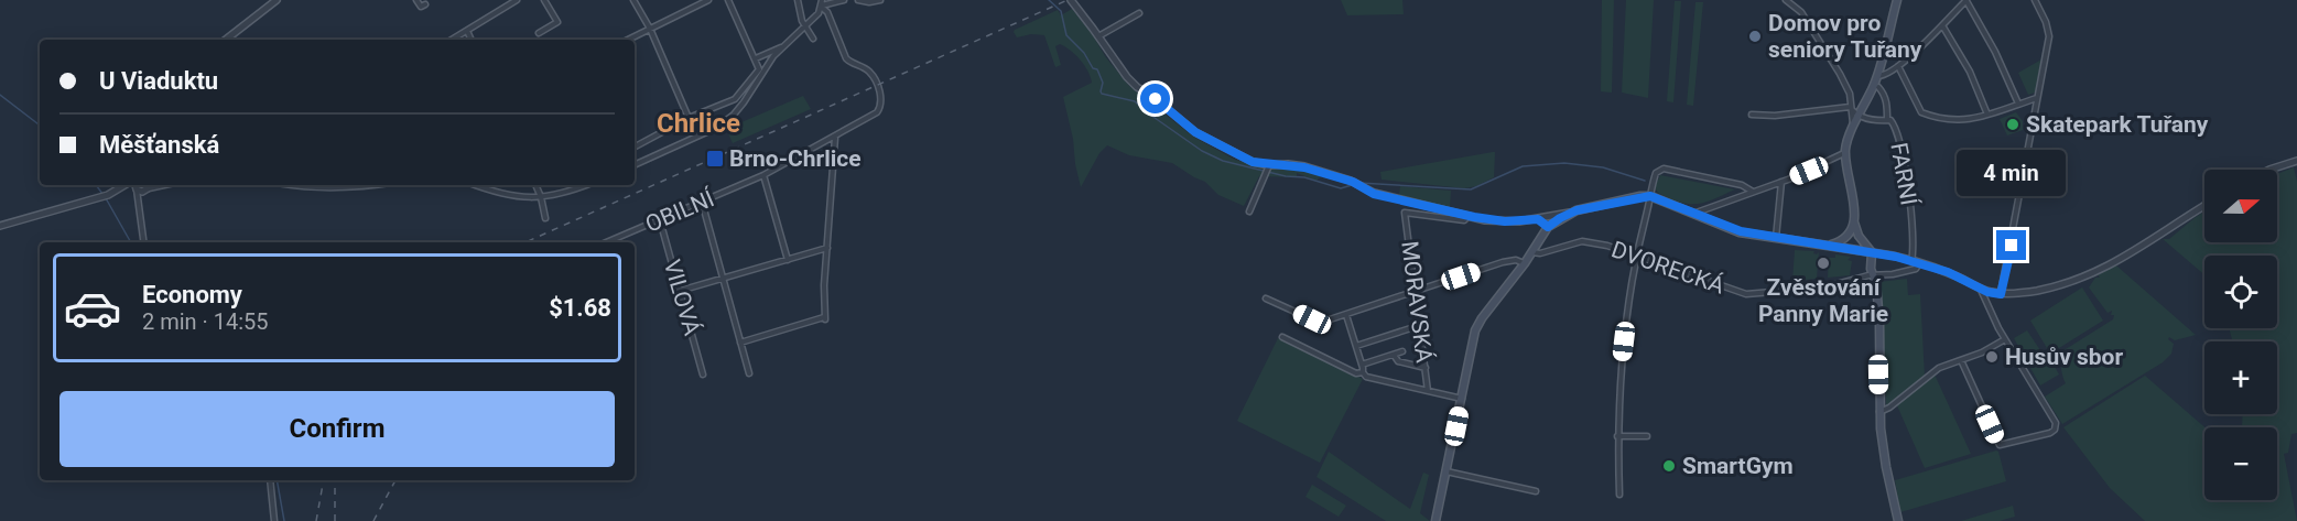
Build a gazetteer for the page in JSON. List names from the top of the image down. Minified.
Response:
{"streets":{"street":["FARNÍ","OBILNÍ","DVORECKÁ","VILOVÁ","MORAVSKÁ"]},"crossings":[["OBILNÍ","VILOVÁ"]],"districts":["Chrlice"],"places":{"other":["Domov pro seniory Tuřany","Skatepark Tuřany","Zvěstování Panny Marie","Husův sbor","SmartGym"],"transit":["Brno-Chrlice"]},"north":"right","page":{"banner":["U Viaduktu","Měšťanská"],"bubble":"4 min","map_buttons":["+","−"],"list":[{"name":"Economy","note":"2 min · 14:55","value":"$1.68"}],"buttons":"Confirm"}}
